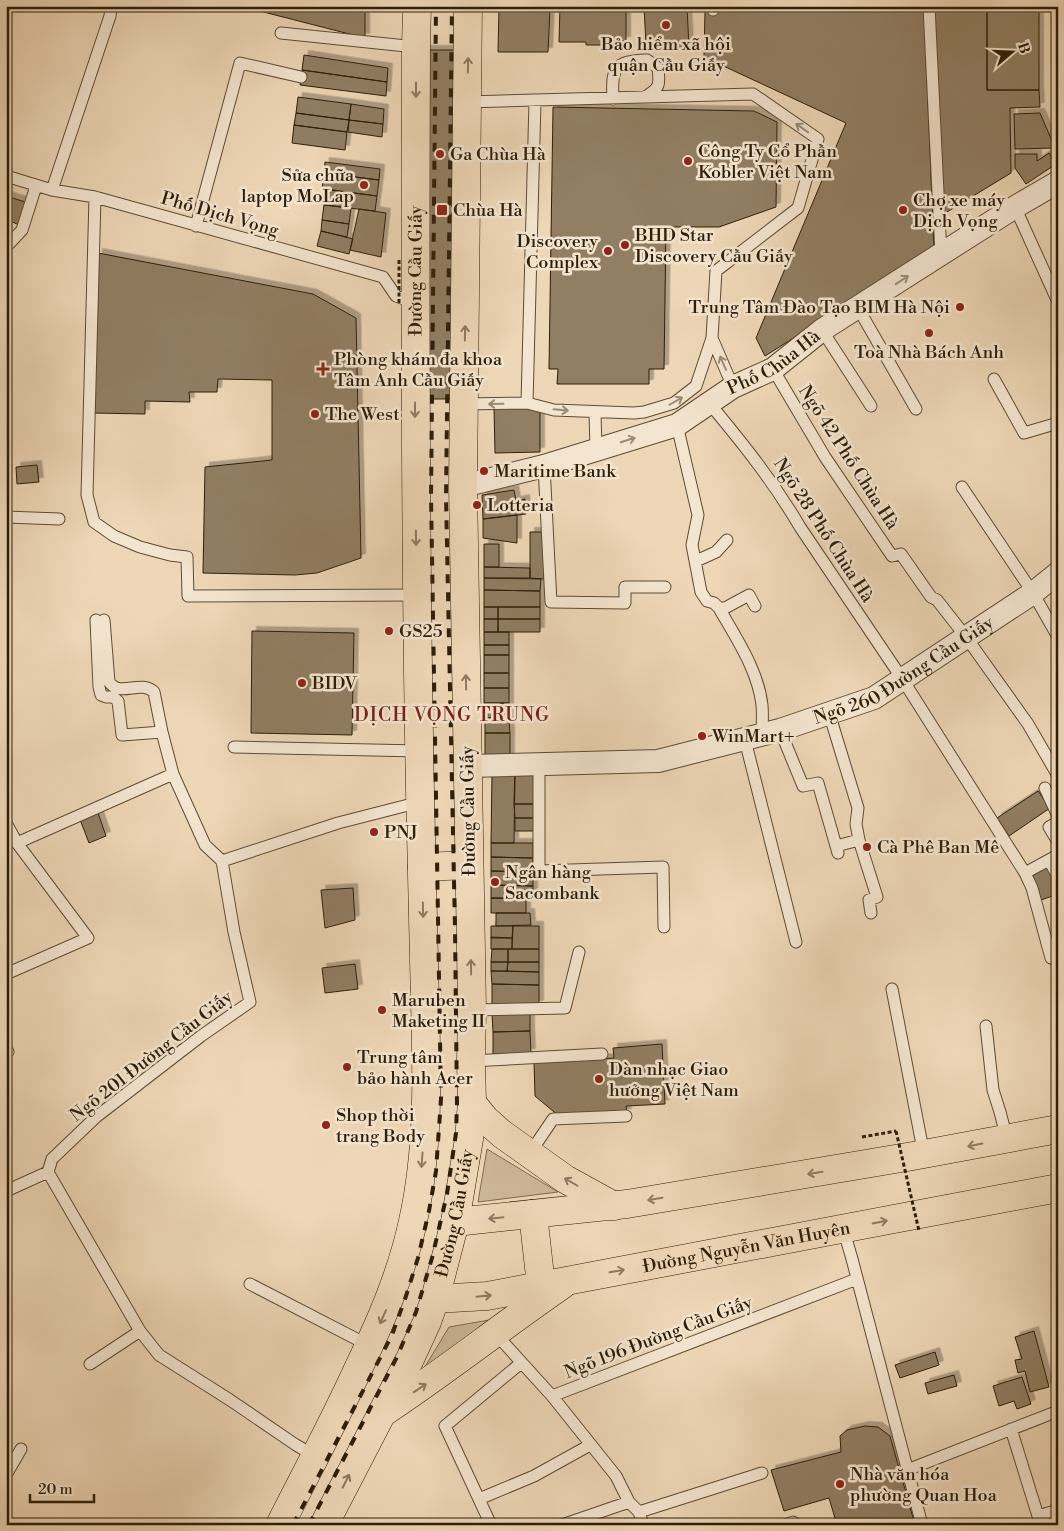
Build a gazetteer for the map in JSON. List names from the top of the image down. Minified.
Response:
{"streets":{"main road":["Đường Cầu Giấy","Đường Nguyễn Văn Huyên"],"street":["Phố Chùa Hà","Ngõ 260 Đường Cầu Giấy"],"lane":["Phố Dịch Vọng","Ngõ 42 Phố Chùa Hà","Ngõ 28 Phố Chùa Hà","Ngõ 201 Đường Cầu Giấy","Ngõ 196 Đường Cầu Giấy"]},"crossings":[["Phố Dịch Vọng","Đường Cầu Giấy"],["Đường Cầu Giấy","Phố Chùa Hà"],["Đường Cầu Giấy","Ngõ 260 Đường Cầu Giấy"],["Đường Cầu Giấy","Đường Nguyễn Văn Huyên"],["Phố Chùa Hà","Ngõ 42 Phố Chùa Hà"],["Phố Chùa Hà","Ngõ 28 Phố Chùa Hà"],["Ngõ 42 Phố Chùa Hà","Ngõ 260 Đường Cầu Giấy"],["Ngõ 28 Phố Chùa Hà","Ngõ 260 Đường Cầu Giấy"]],"districts":["DỊCH VỌNG TRUNG"],"places":{"other":["Bảo hiểm xã hội quận Cầu Giấy","Ga Chùa Hà","Công Ty Cổ Phần Kobler Việt Nam","Sửa chữa laptop MoLap","Chợ xe máy Dịch Vọng","BHD Star Discovery Cầu Giấy","Discovery Complex","Trung Tâm Đào Tạo BIM Hà Nội","Toà Nhà Bách Anh","The West","Maritime Bank","Lotteria","GS25","BIDV","WinMart+","PNJ","Cà Phê Ban Mê","Ngân hàng Sacombank","Maruben Maketing II","Trung tâm bảo hành Acer","Dàn nhạc Giao hưởng Việt Nam","Shop thời trang Body","Nhà văn hóa phường Quan Hoa"],"transit":["Chùa Hà"],"health":["Phòng khám đa khoa Tâm Anh Cầu Giấy"]},"scale_bar":"20 m","north":"right"}
